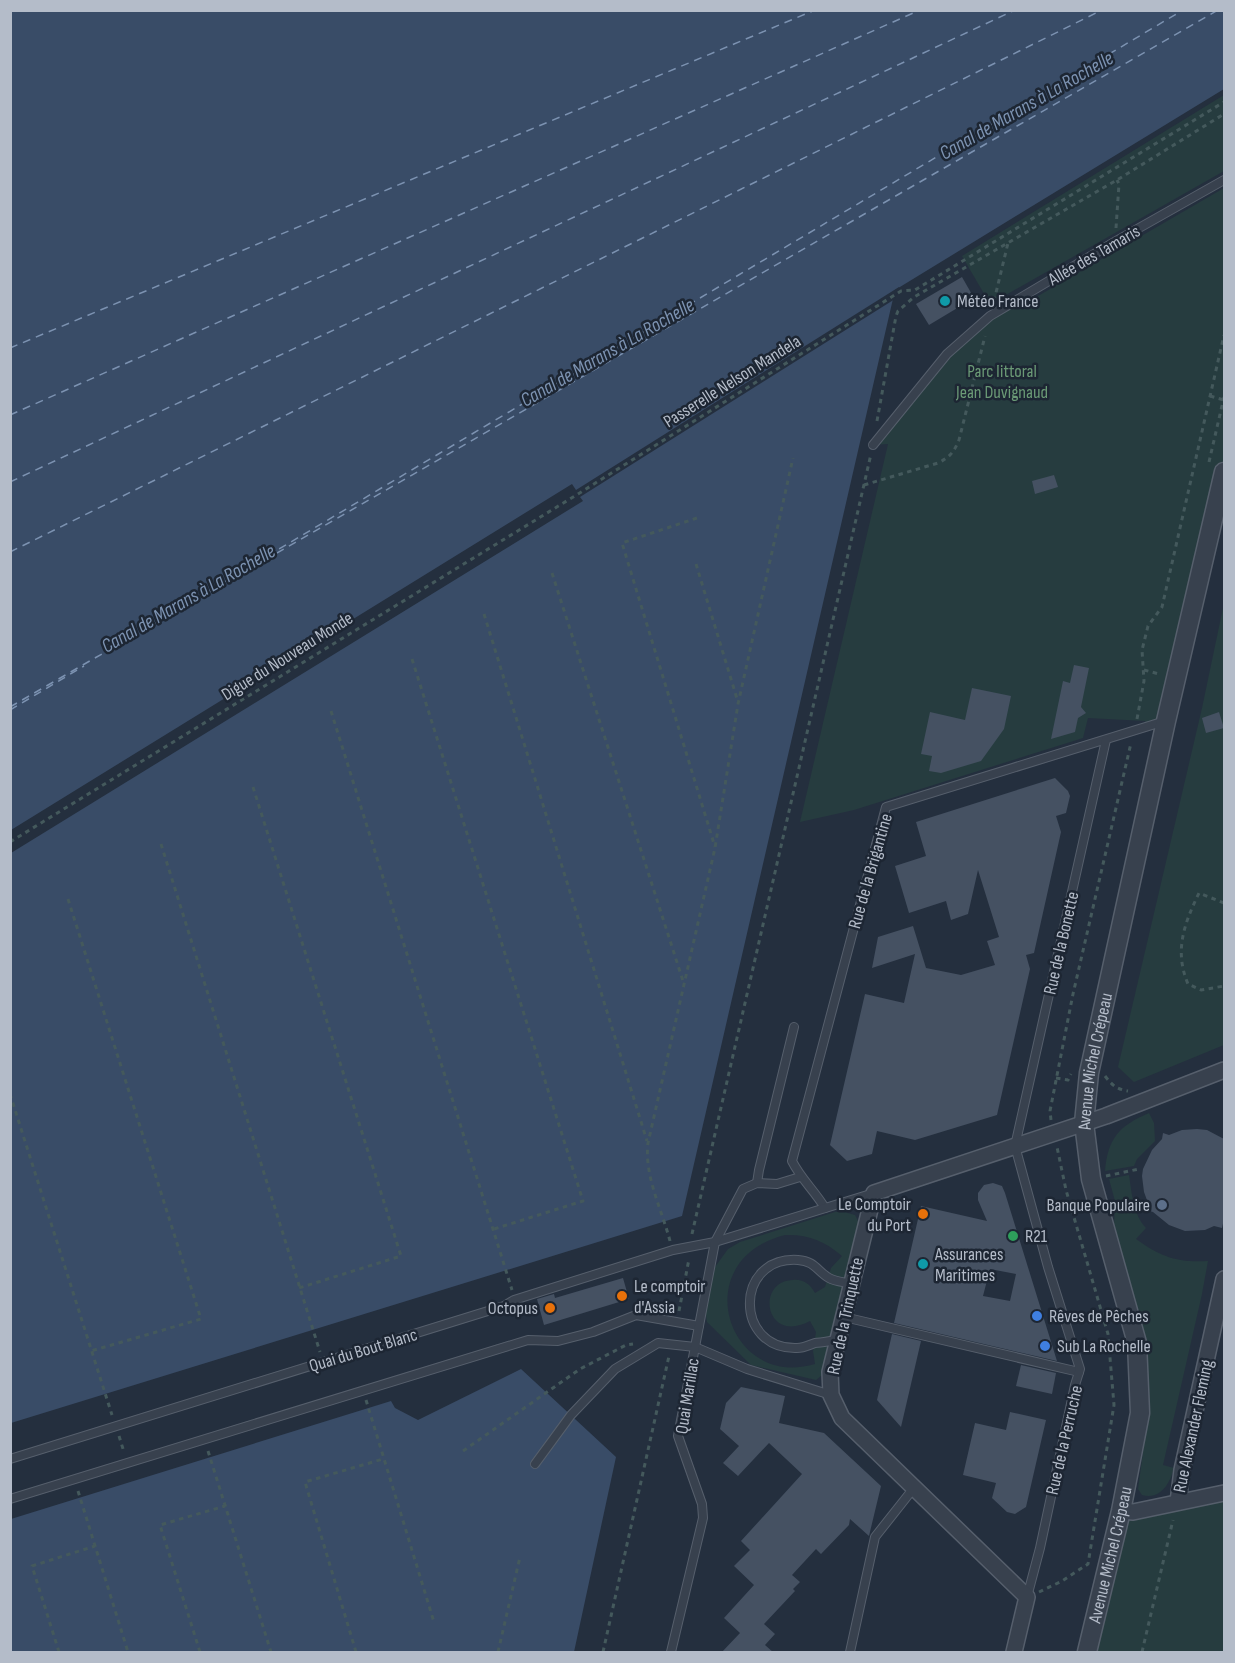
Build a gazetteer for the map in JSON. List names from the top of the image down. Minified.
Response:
{"streets":{"street":["Avenue Michel Crépeau","Rue de la Trinquette","Rue Alexander Fleming"],"lane":["Allée des Tamaris","Rue de la Brigantine","Rue de la Bonette","Quai du Bout Blanc","Quai Marillac","Rue de la Perruche"],"path":["Passerelle Nelson Mandela","Digue du Nouveau Monde"]},"crossings":[["Passerelle Nelson Mandela","Digue du Nouveau Monde"],["Rue de la Brigantine","Rue de la Bonette"],["Rue de la Brigantine","Avenue Michel Crépeau"],["Rue de la Bonette","Rue de la Perruche"],["Rue de la Trinquette","Quai du Bout Blanc"],["Rue de la Trinquette","Rue de la Perruche"],["Quai du Bout Blanc","Quai Marillac"]],"water":["Canal de Marans à La Rochelle"],"parks":["Parc littoral Jean Duvignaud"],"places":["Météo France","Banque Populaire","Le Comptoir du Port","R21","Assurances Maritimes","Le comptoir d'Assia","Octopus","Rêves de Pêches","Sub La Rochelle"]}
